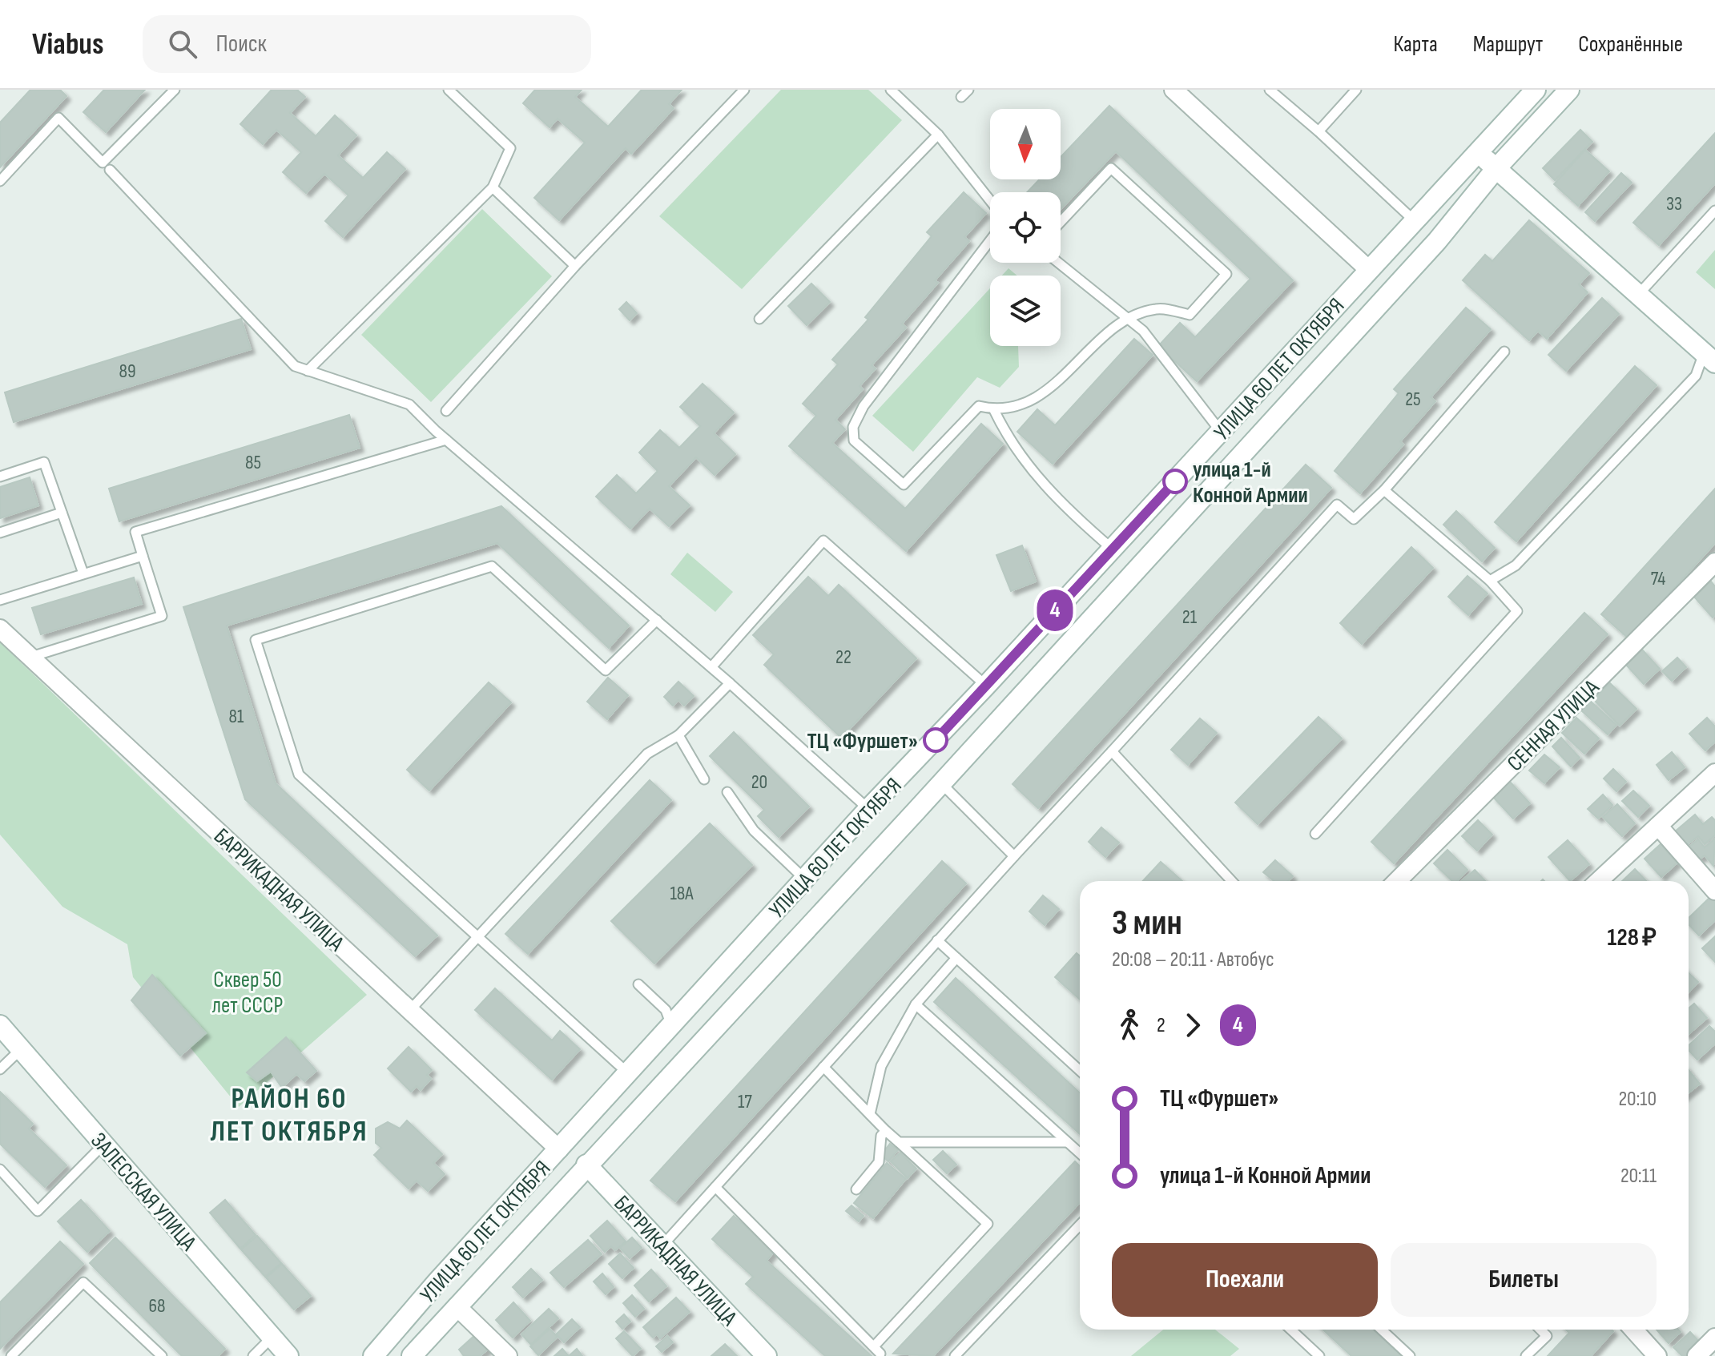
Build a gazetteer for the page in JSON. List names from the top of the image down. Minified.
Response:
{"streets":{"main road":["УЛИЦА 60 ЛЕТ ОКТЯБРЯ","БАРРИКАДНАЯ УЛИЦА","ЗАЛЕССКАЯ УЛИЦА"],"street":["СЕННАЯ УЛИЦА"]},"crossings":[["УЛИЦА 60 ЛЕТ ОКТЯБРЯ","БАРРИКАДНАЯ УЛИЦА"]],"districts":["РАЙОН 60 ЛЕТ ОКТЯБРЯ"],"parks":["Сквер 50 лет СССР"],"places":["улица 1-й Конной Армии","ТЦ «Фуршет»"],"lines":["bus line 4"],"house_numbers":["33","89","25","85","74","21","22","81","20","18А","17","68"],"north":"bottom","page":{"header":"Viabus","search":"Поиск","nav":["Карта","Маршрут","Сохранённые"],"on_map":"4","heading":["3 мин","20:08 – 20:11 · Автобус","128 ₽"],"legs":["2","4"],"list":[{"name":"ТЦ «Фуршет»","value":"20:10"},{"name":"улица 1-й Конной Армии","value":"20:11"}],"buttons":["Поехали","Билеты"]}}
